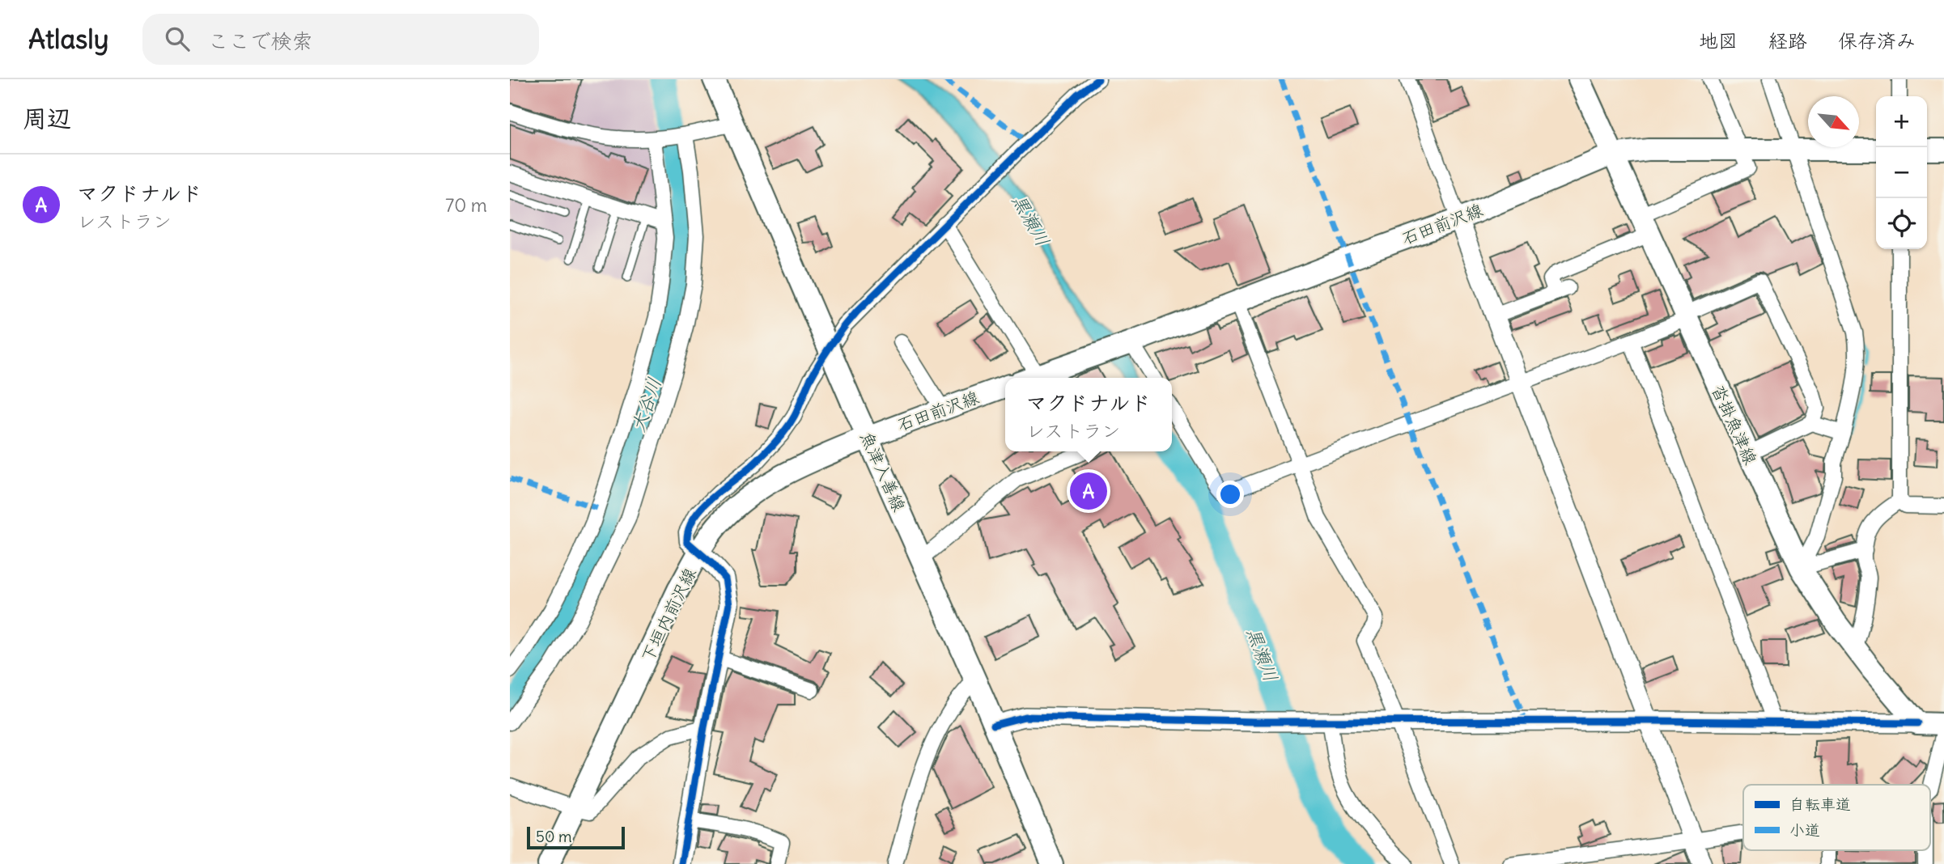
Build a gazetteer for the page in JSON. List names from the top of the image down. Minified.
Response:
{"streets":{"main road":["石田前沢線","沓掛魚津線","魚津入善線","下垣内前沢線"]},"crossings":[["石田前沢線","沓掛魚津線"],["石田前沢線","魚津入善線"],["石田前沢線","下垣内前沢線"],["魚津入善線","下垣内前沢線"]],"water":["黒瀬川","大谷川"],"legend":["自転車道","小道"],"scale_bar":"50 m","north":"bottom right","page":{"header":"Atlasly","search":"ここで検索","nav":["地図","経路","保存済み"],"heading":"周辺","map_buttons":["+","−"],"list":[{"mark":"A","name":"マクドナルド","note":"レストラン","value":"70 m"}],"popup":["マクドナルド","レストラン"],"pins":"A","scale":"50 m"}}
